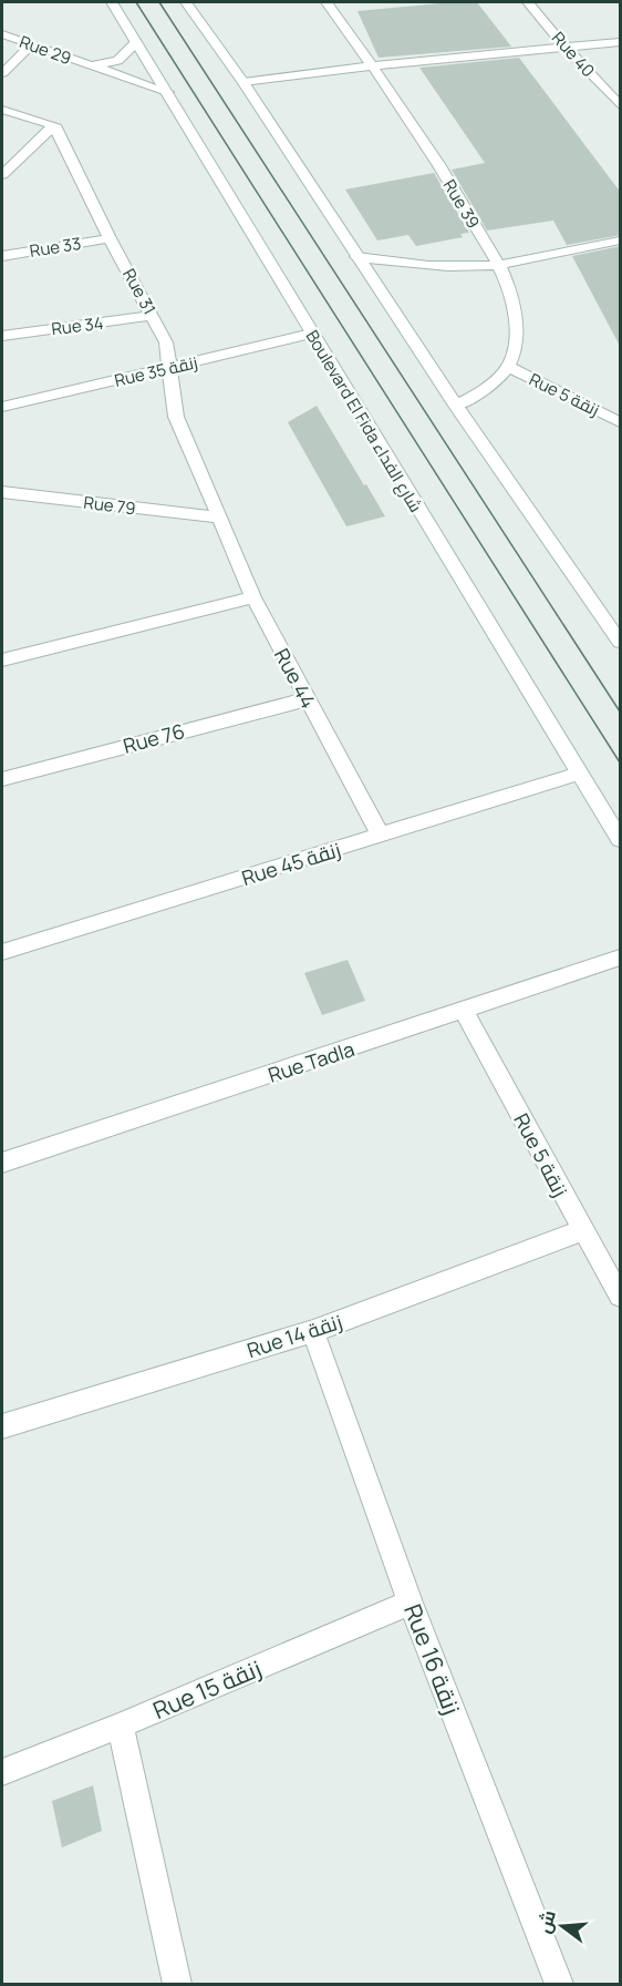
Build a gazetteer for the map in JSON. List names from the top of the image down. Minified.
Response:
{"streets":{"street":["Rue 29","Rue 40","Rue 39","Rue 33","Rue 31","Rue 34","Rue 35 زنقة","Rue 5 زنقة","Boulevard El Fida شارع الفداء","Rue 79","Rue 44","Rue 76","Rue 45 زنقة","Rue Tadla","Rue 14 زنقة","Rue 16 زنقة","Rue 15 زنقة"]},"crossings":[["Rue 29","Boulevard El Fida شارع الفداء"],["Rue 39","Rue 5 زنقة"],["Rue 33","Rue 31"],["Rue 31","Rue 34"],["Rue 31","Rue 35 زنقة"],["Rue 31","Rue 79"],["Rue 31","Rue 44"],["Rue 35 زنقة","Boulevard El Fida شارع الفداء"],["Rue 5 زنقة","Rue Tadla"],["Rue 5 زنقة","Rue 14 زنقة"],["Boulevard El Fida شارع الفداء","Rue 45 زنقة"],["Rue 79","Rue 44"],["Rue 44","Rue 76"],["Rue 44","Rue 45 زنقة"],["Rue 14 زنقة","Rue 16 زنقة"],["Rue 16 زنقة","Rue 15 زنقة"]],"north":"left"}
